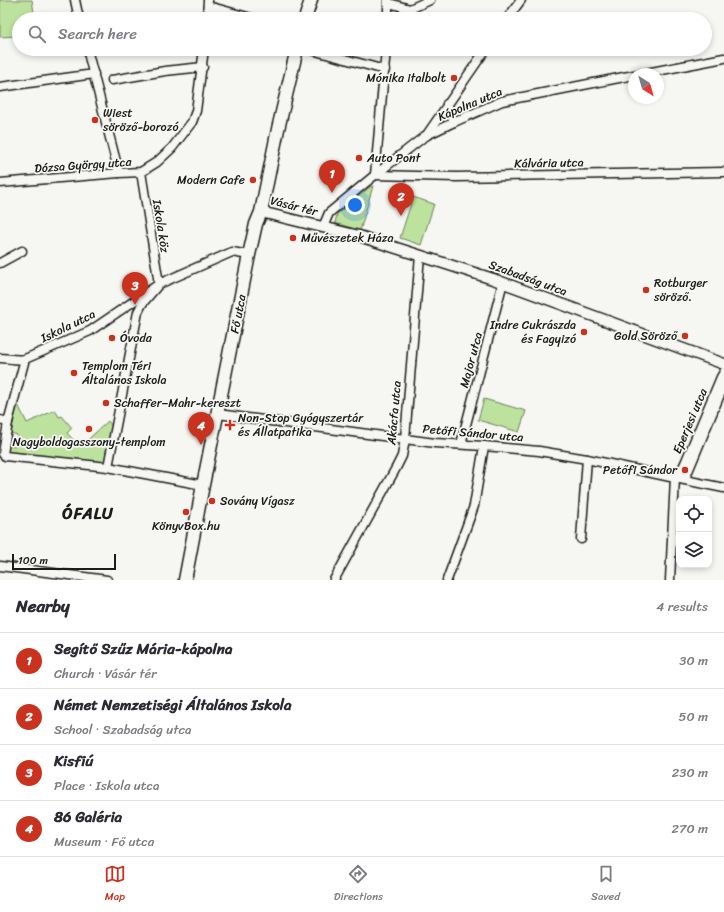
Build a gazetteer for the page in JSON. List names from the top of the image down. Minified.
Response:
{"streets":{"main road":["Fő utca"],"street":["Kápolna utca","Kálvária utca","Dózsa György utca","Vásár tér","Iskola köz","Szabadság utca","Iskola utca","Major utca","Akácfa utca","Eperjesi utca","Petőfi Sándor utca"]},"crossings":[["Kápolna utca","Kálvária utca"],["Kápolna utca","Vásár tér"],["Kálvária utca","Vásár tér"],["Dózsa György utca","Iskola köz"],["Vásár tér","Szabadság utca"],["Vásár tér","Fő utca"],["Iskola köz","Iskola utca"],["Szabadság utca","Major utca"],["Szabadság utca","Akácfa utca"],["Fő utca","Iskola utca"],["Fő utca","Petőfi Sándor utca"],["Major utca","Petőfi Sándor utca"],["Akácfa utca","Petőfi Sándor utca"],["Eperjesi utca","Petőfi Sándor utca"]],"districts":["ÓFALU"],"places":{"other":["Mónika italbolt","Wiest söröző-borozó","Auto Pont","Modern Cafe","Művészetek Háza","Rotburger söröző.","Indre Cukrászda és Fagyizó","Gold Söröző","Óvoda","Templom Téri Általános Iskola","Schaffer–Mahr-kereszt","Nagyboldogasszony-templom","Petőfi Sándor","Sovány Vígasz","KönyvBox.hu"],"health":["Non-Stop Gyógyszertár és Állatpatika"]},"scale_bar":"100 m","north":"bottom right","page":{"search":"Search here","pins":["1","2","3","4"],"scale":"100 m","heading":["Nearby","4 results"],"list":[{"mark":"1","name":"Segítő Szűz Mária-kápolna","note":"Church · Vásár tér","value":"30 m"},{"mark":"2","name":"Német Nemzetiségi Általános Iskola","note":"School · Szabadság utca","value":"50 m"},{"mark":"3","name":"Kisfiú","note":"Place · Iskola utca","value":"230 m"},{"mark":"4","name":"86 Galéria","note":"Museum · Fő utca","value":"270 m"}],"nav":["Map","Directions","Saved"]}}
